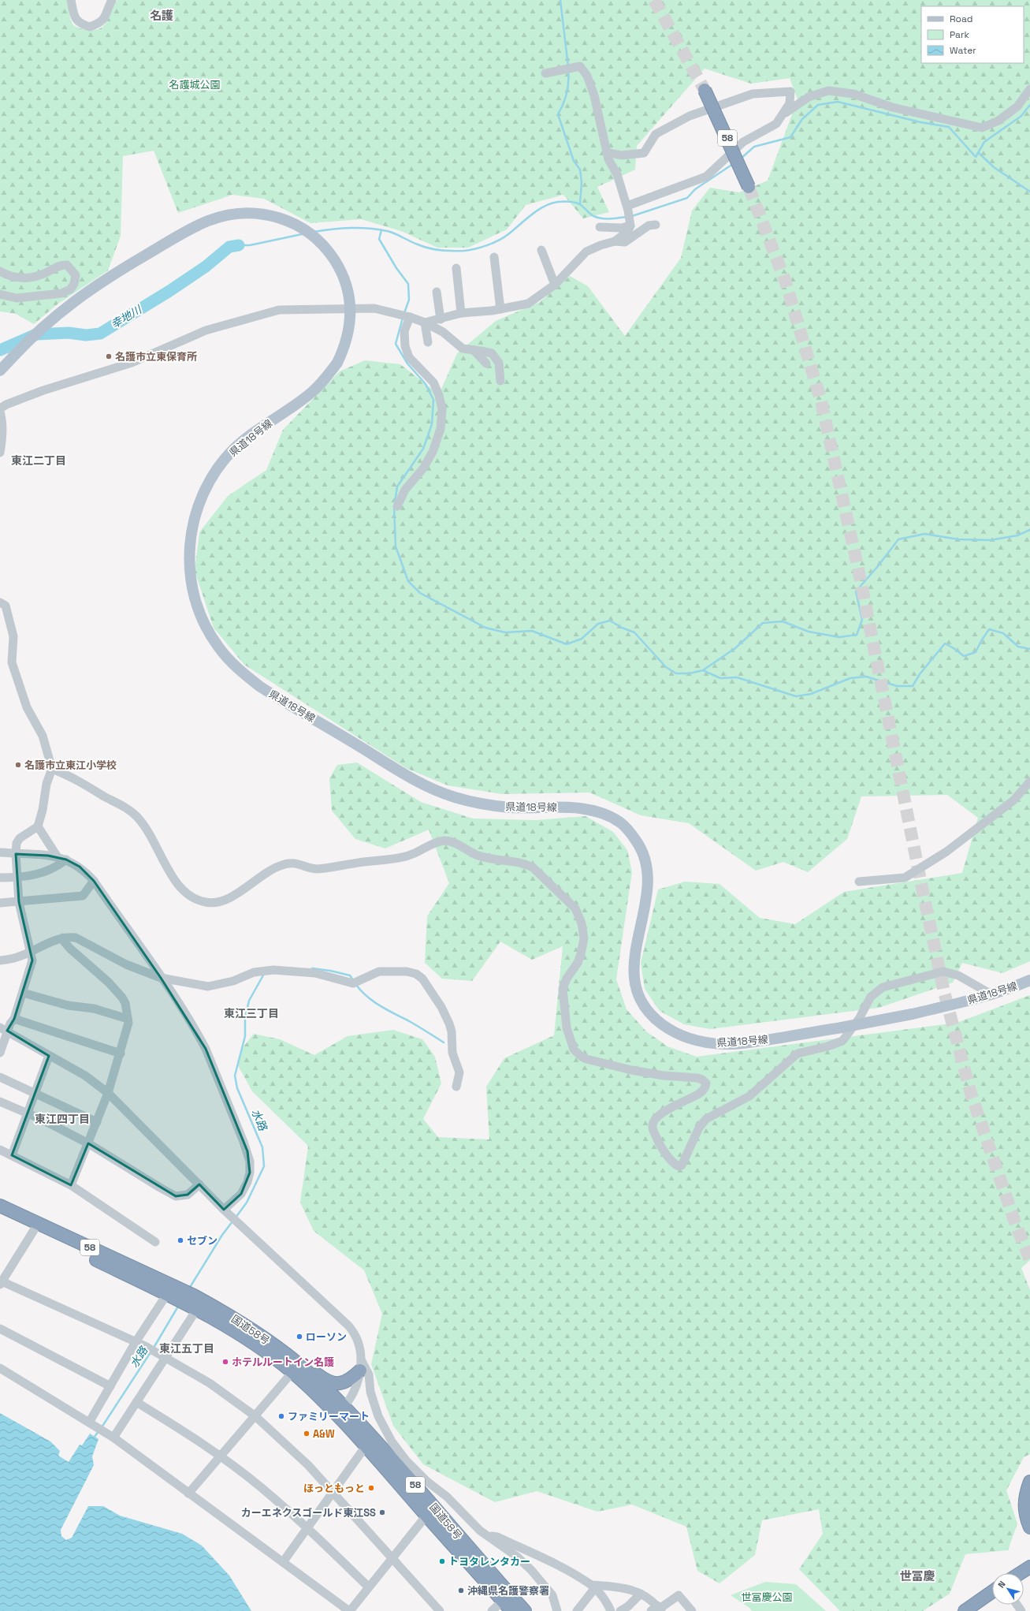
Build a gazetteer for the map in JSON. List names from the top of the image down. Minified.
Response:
{"streets":{"highway":["58","国道58号"],"main road":["県道18号線"]},"districts":["名護","東江二丁目","東江三丁目","東江四丁目","東江五丁目","世冨慶"],"water":["幸地川","水路"],"parks":["名護城公園","世冨慶公園"],"places":["名護市立東保育所","名護市立東江小学校","セブン","ローソン","ホテルルートイン名護","ファミリーマート","A&W","ほっともっと","カーエネクスゴールド東江SS","トヨタレンタカー","沖縄県名護警察署"],"legend":["Road","Park","Water"],"north":"top left"}
